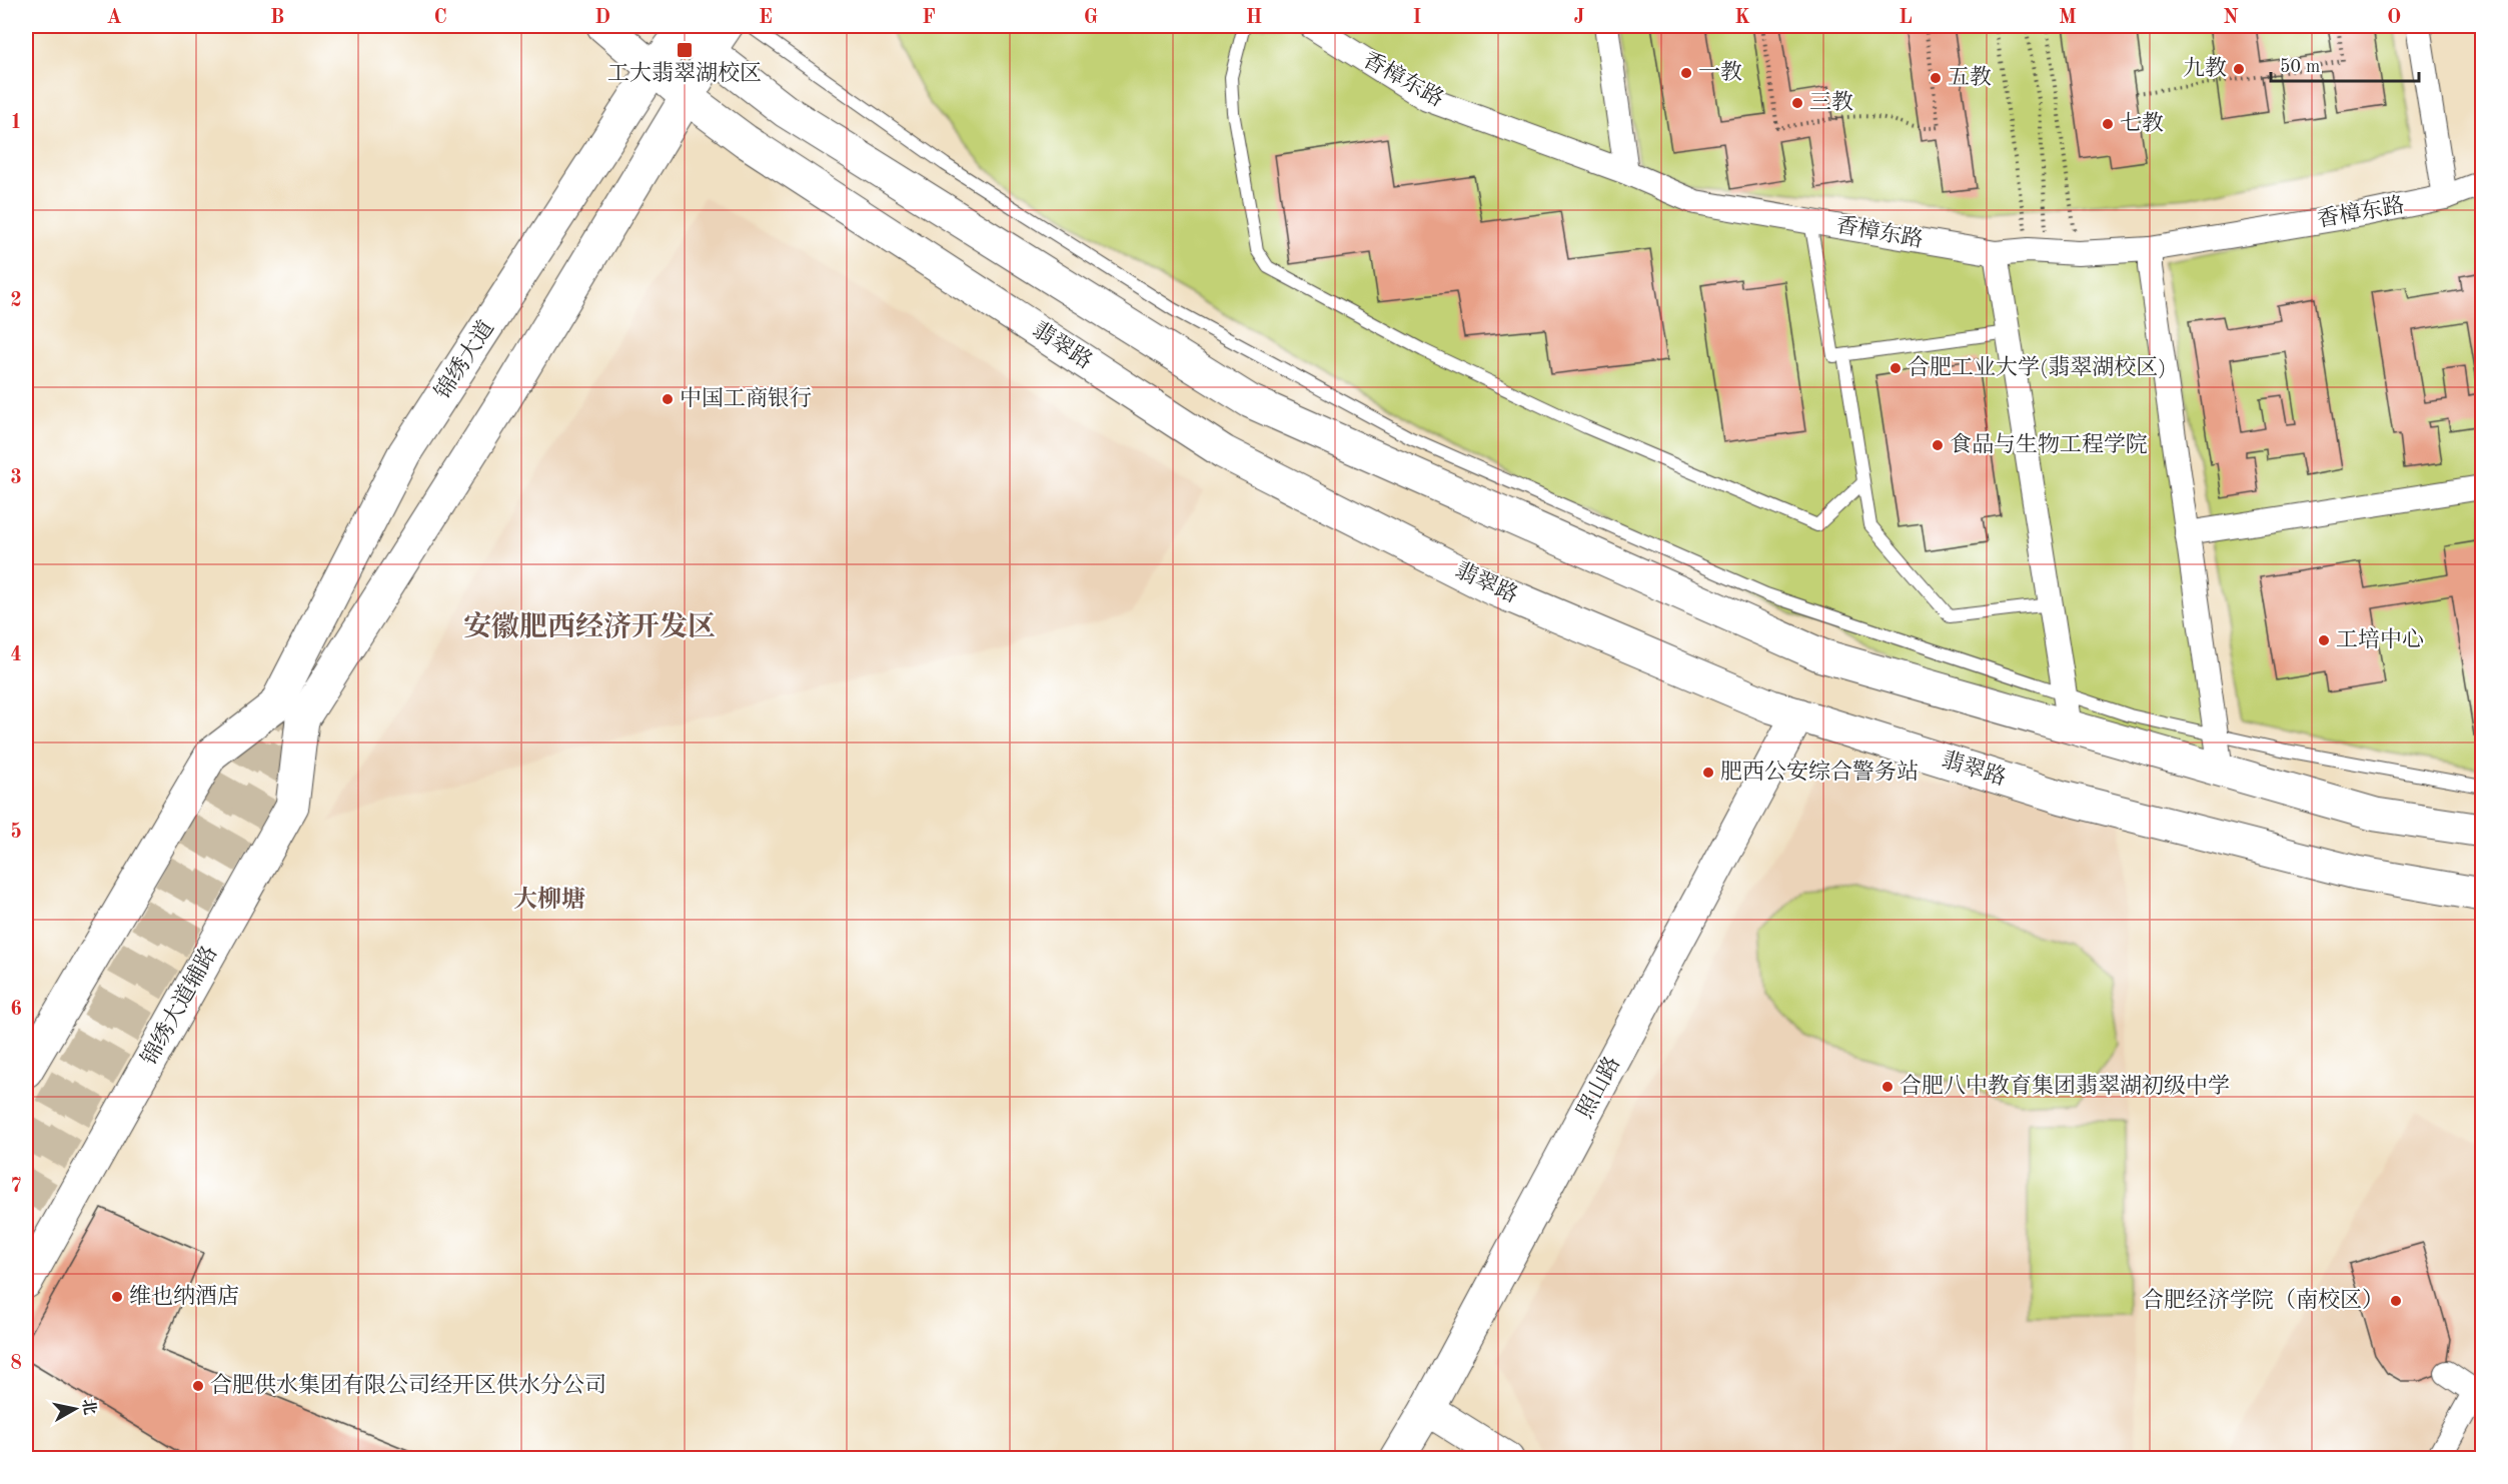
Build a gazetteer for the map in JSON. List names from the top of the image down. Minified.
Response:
{"streets":{"main road":["翡翠路","锦绣大道","锦绣大道辅路","照山路"],"street":["香樟东路"]},"crossings":[["翡翠路","锦绣大道"],["翡翠路","照山路"],["锦绣大道","锦绣大道辅路"]],"districts":["安徽肥西经济开发区","大柳塘"],"places":{"transit":["工大翡翠湖校区"],"other":["九教","一教","五教","三教","七教","合肥工业大学(翡翠湖校区)","中国工商银行","食品与生物工程学院","工培中心","肥西公安综合警务站","合肥八中教育集团翡翠湖初级中学","维也纳酒店","合肥经济学院（南校区）","合肥供水集团有限公司经开区供水分公司"]},"scale_bar":"50 m","north":"right","grid":{"columns":["A","B","C","D","E","F","G","H","I","J","K","L","M","N","O"],"rows":["1","2","3","4","5","6","7","8"]}}
